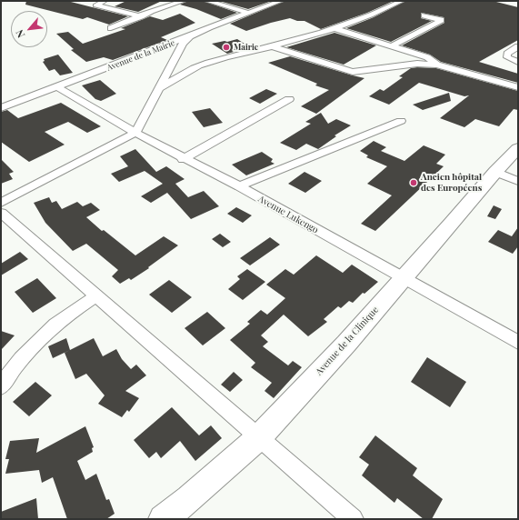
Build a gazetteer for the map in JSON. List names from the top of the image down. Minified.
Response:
{"streets":{"street":["Avenue de la Mairie","Avenue Lukengo","Avenue de la Clinique"]},"crossings":[["Avenue de la Mairie","Avenue Lukengo"],["Avenue Lukengo","Avenue de la Clinique"]],"places":["Mairie","Ancien hôpital des Européens"],"north":"bottom left"}
